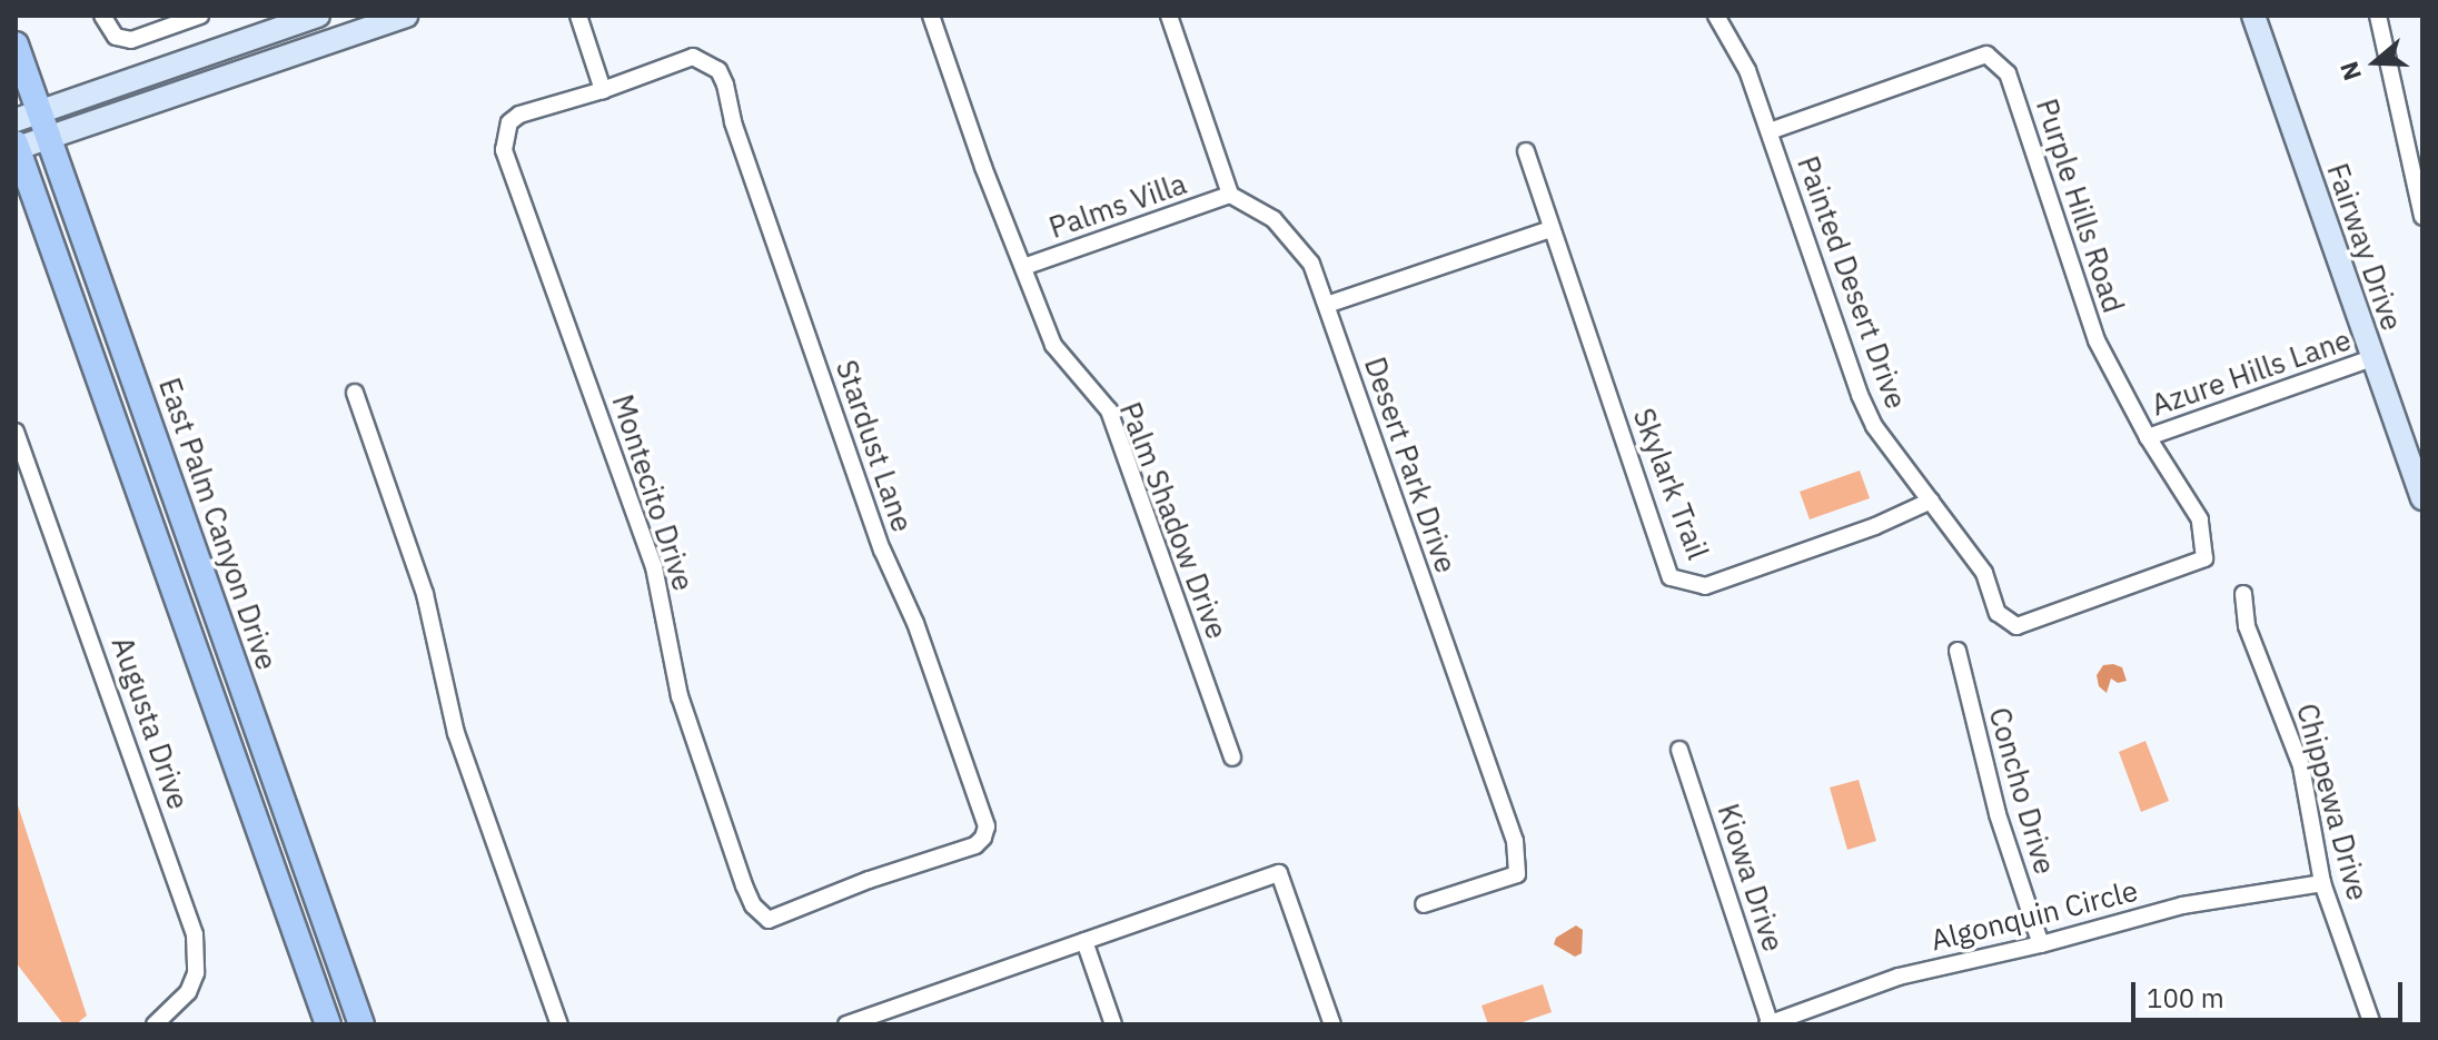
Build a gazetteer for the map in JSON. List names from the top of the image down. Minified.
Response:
{"streets":{"main road":["East Palm Canyon Drive"],"street":["Palms Villa","Purple Hills Road","Fairway Drive","Painted Desert Drive","Azure Hills Lane","Stardust Lane","Desert Park Drive","Skylark Trail","Montecito Drive","Palm Shadow Drive","Augusta Drive","Concho Drive","Chippewa Drive","Kiowa Drive","Algonquin Circle"]},"crossings":[["Palms Villa","Desert Park Drive"],["Palms Villa","Palm Shadow Drive"],["Purple Hills Road","Painted Desert Drive"],["Purple Hills Road","Azure Hills Lane"],["Fairway Drive","Azure Hills Lane"],["Painted Desert Drive","Skylark Trail"],["Stardust Lane","Montecito Drive"],["Concho Drive","Algonquin Circle"],["Chippewa Drive","Algonquin Circle"],["Kiowa Drive","Algonquin Circle"]],"scale_bar":"100 m","north":"left"}
